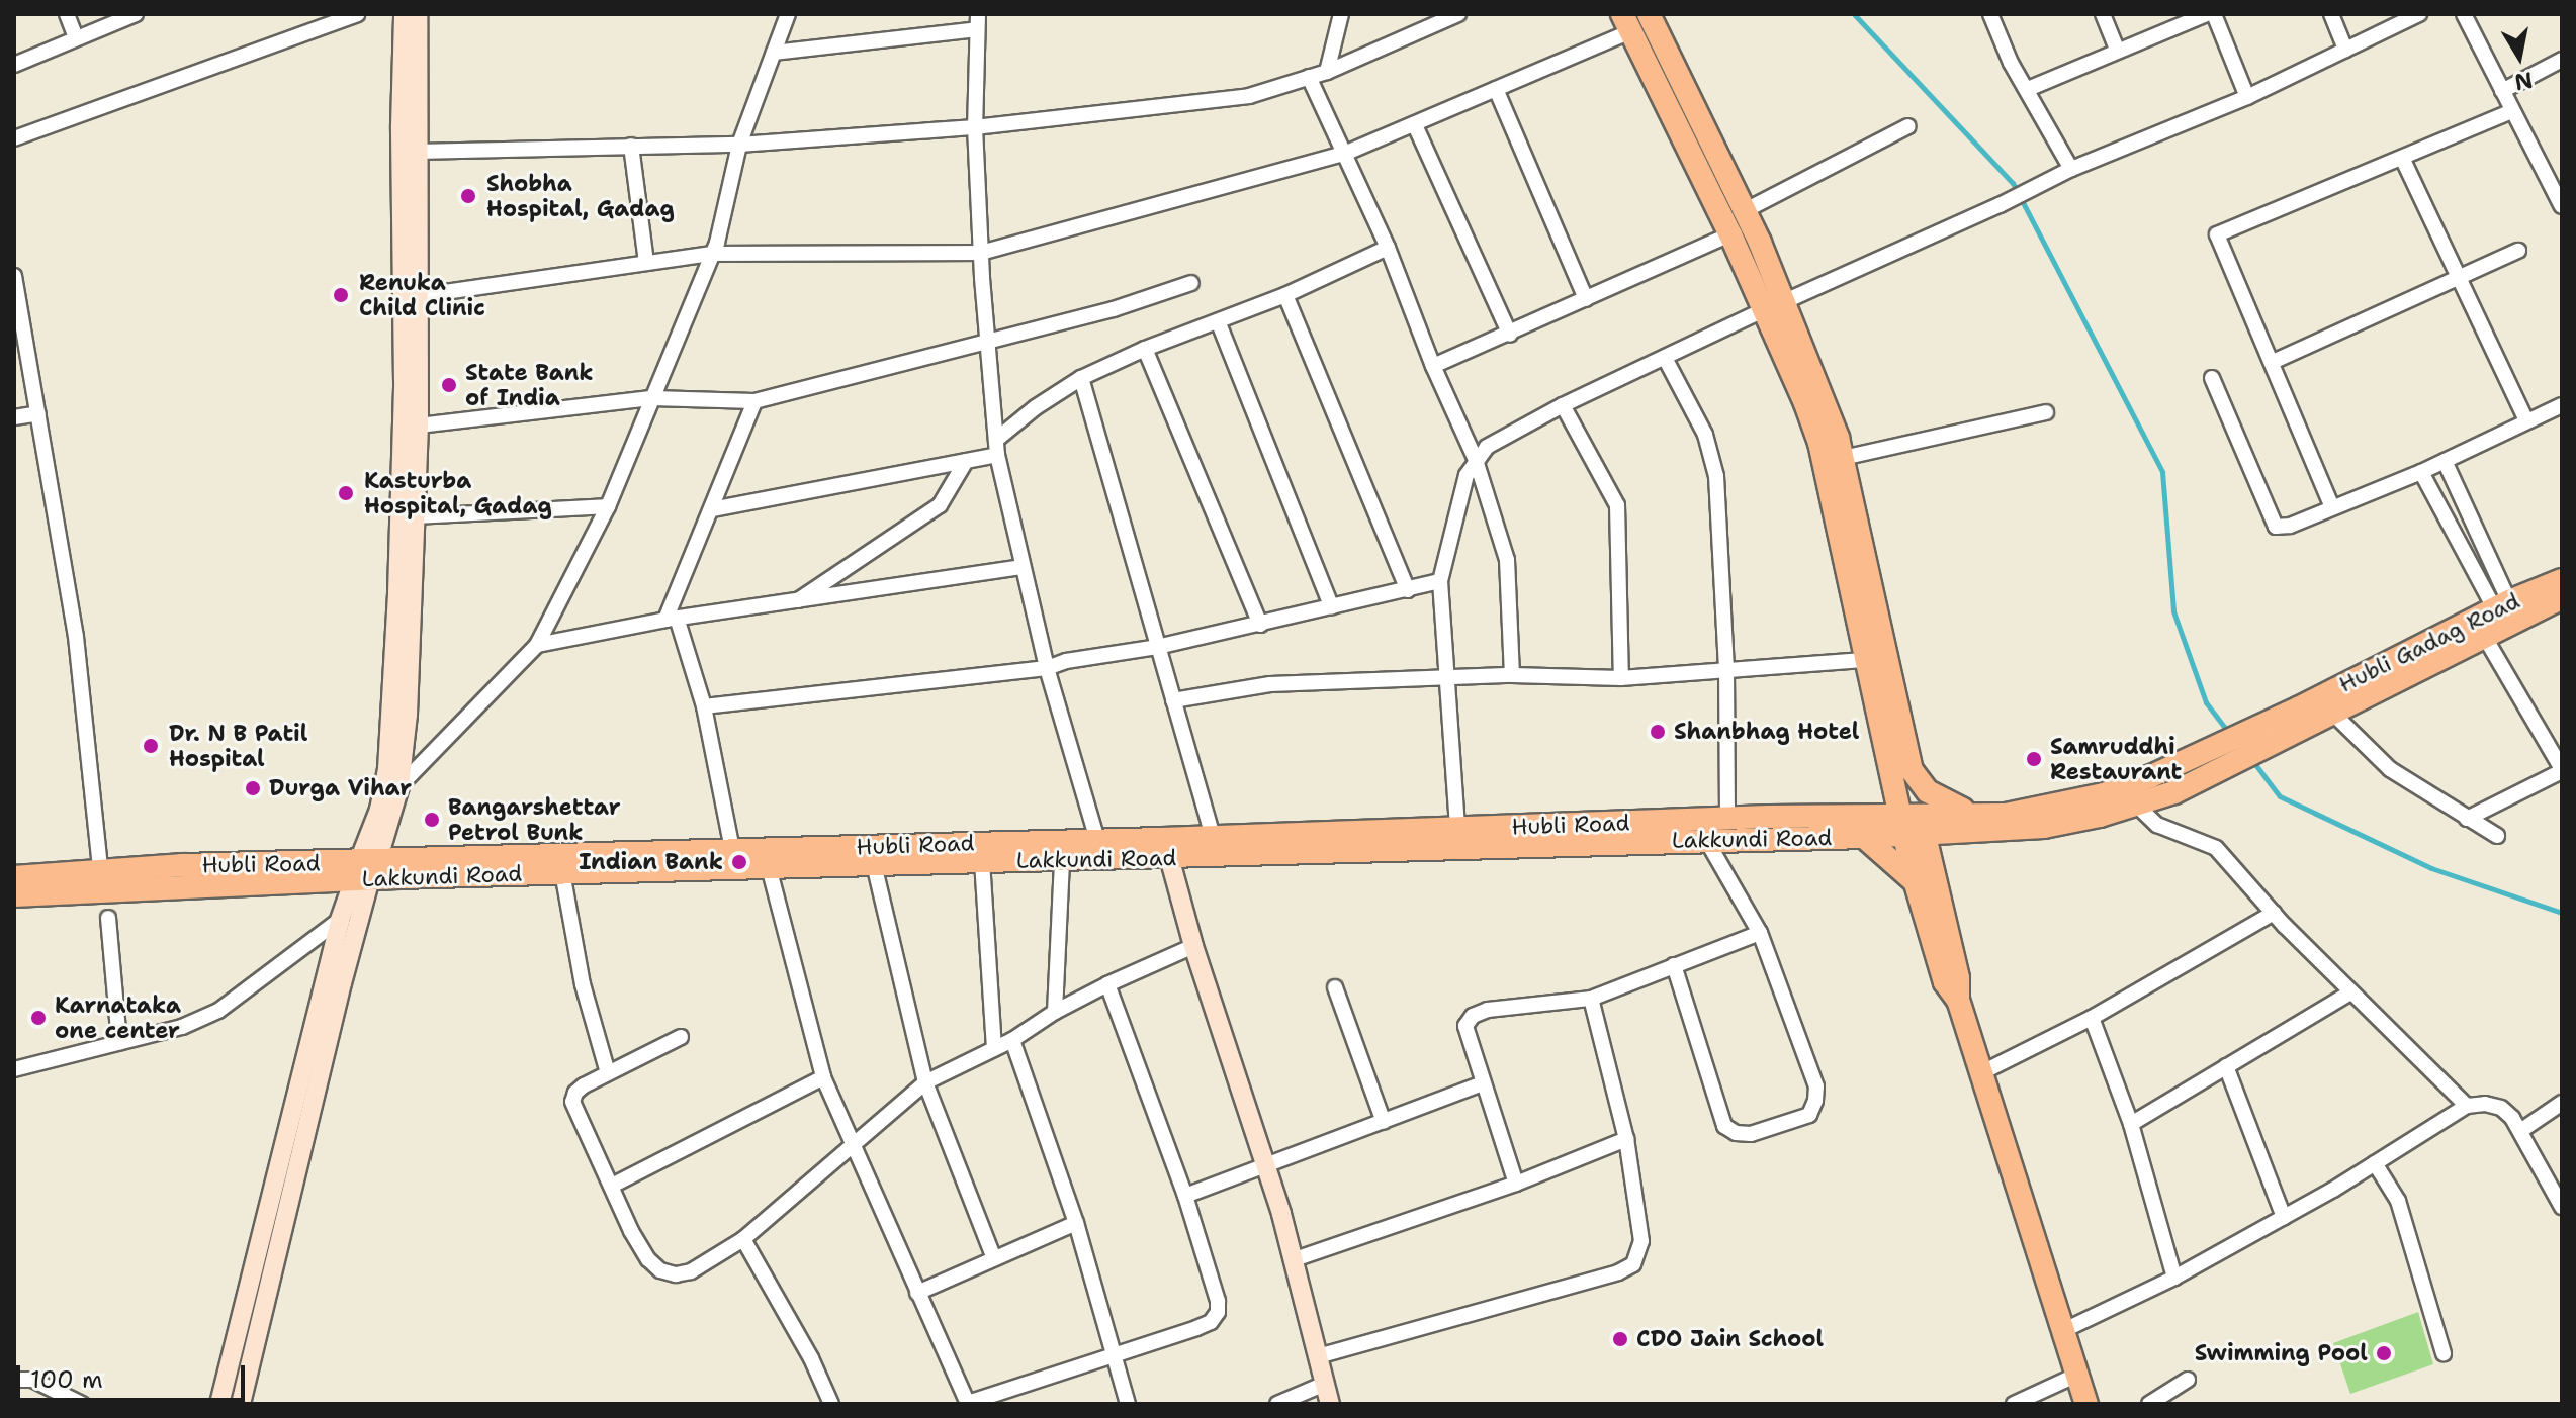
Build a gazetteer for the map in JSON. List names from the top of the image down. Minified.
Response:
{"streets":{"main road":["Hubli Gadag Road","Hubli Road","Lakkundi Road"]},"crossings":[["Hubli Gadag Road","Hubli Road"],["Hubli Road","Lakkundi Road"]],"places":["Shobha Hospital, Gadag","Renuka Child Clinic","State Bank of India","Kasturba Hospital, Gadag","Shanbhag Hotel","Dr. N B Patil Hospital","Samruddhi Restaurant","Durga Vihar","Bangarshettar Petrol Bunk","Indian Bank","Karnataka one center","CDO Jain School","Swimming Pool"],"scale_bar":"100 m","north":"bottom"}
